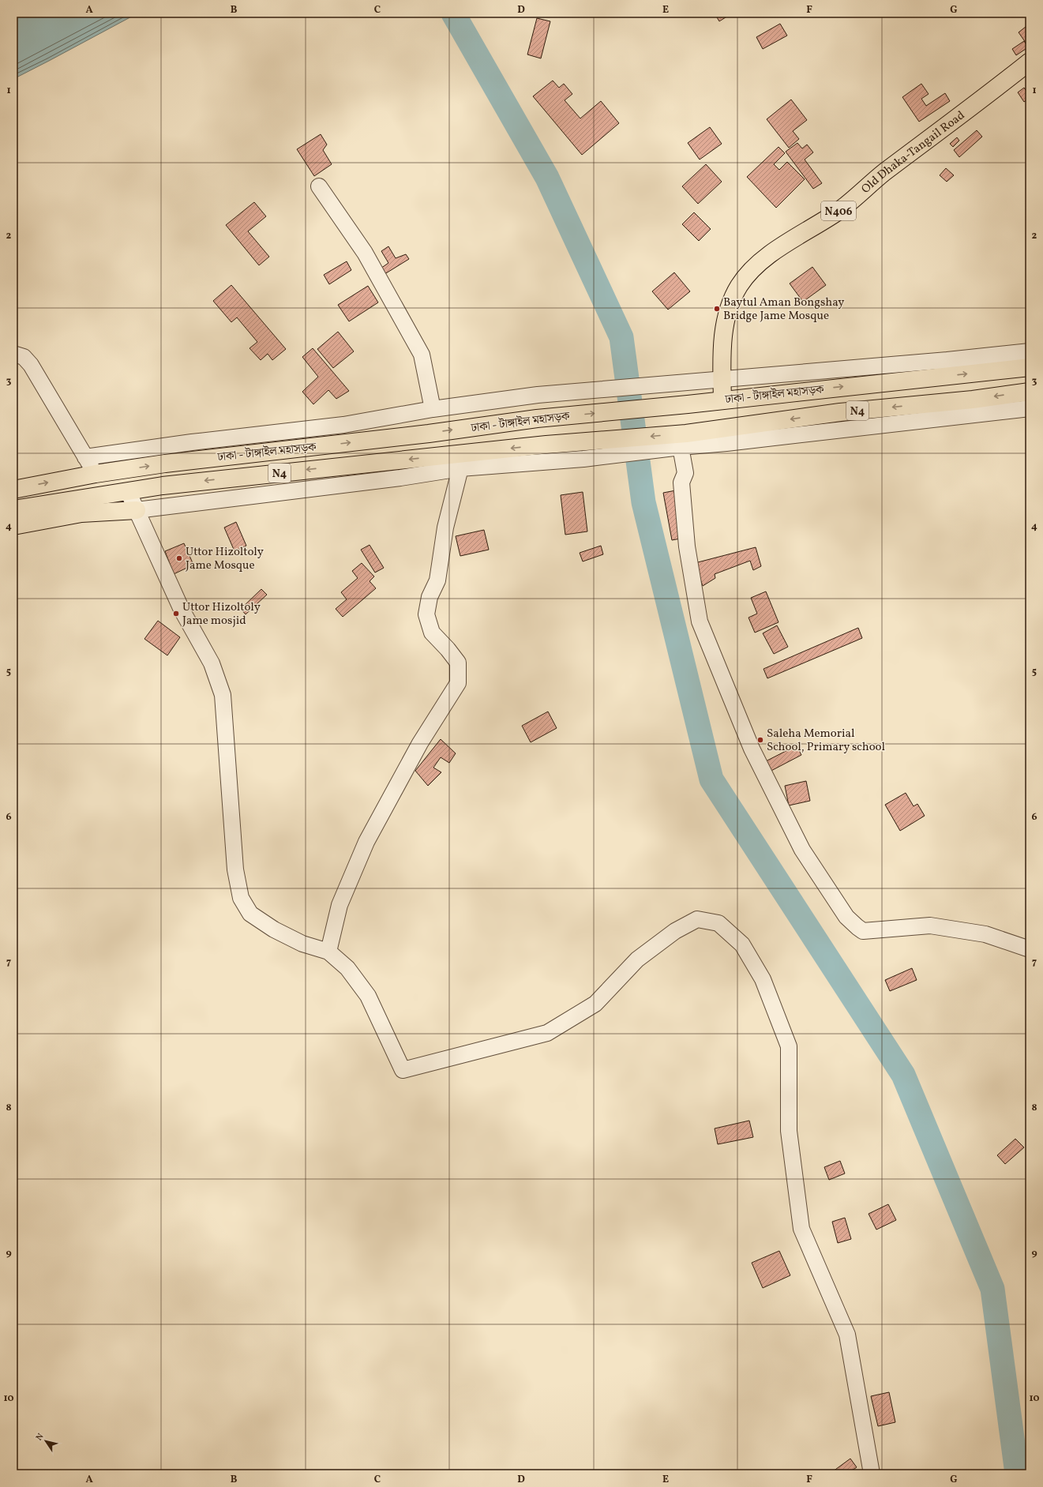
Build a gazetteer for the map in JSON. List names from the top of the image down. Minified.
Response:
{"streets":{"main road":["Old Dhaka-Tangail Road","N406","ঢাকা - টাঙ্গাইল মহাসড়ক","N4"]},"crossings":[["Old Dhaka-Tangail Road","ঢাকা - টাঙ্গাইল মহাসড়ক"],["ঢাকা - টাঙ্গাইল মহাসড়ক","N4"]],"places":["Baytul Aman Bongshay Bridge Jame Mosque","Uttor Hizoltoly Jame Mosque","Uttor Hizoltoly Jame mosjid","Saleha Memorial School, Primary school"],"north":"top left","grid":{"columns":["A","B","C","D","E","F","G"],"rows":["1","2","3","4","5","6","7","8","9","10"]}}
